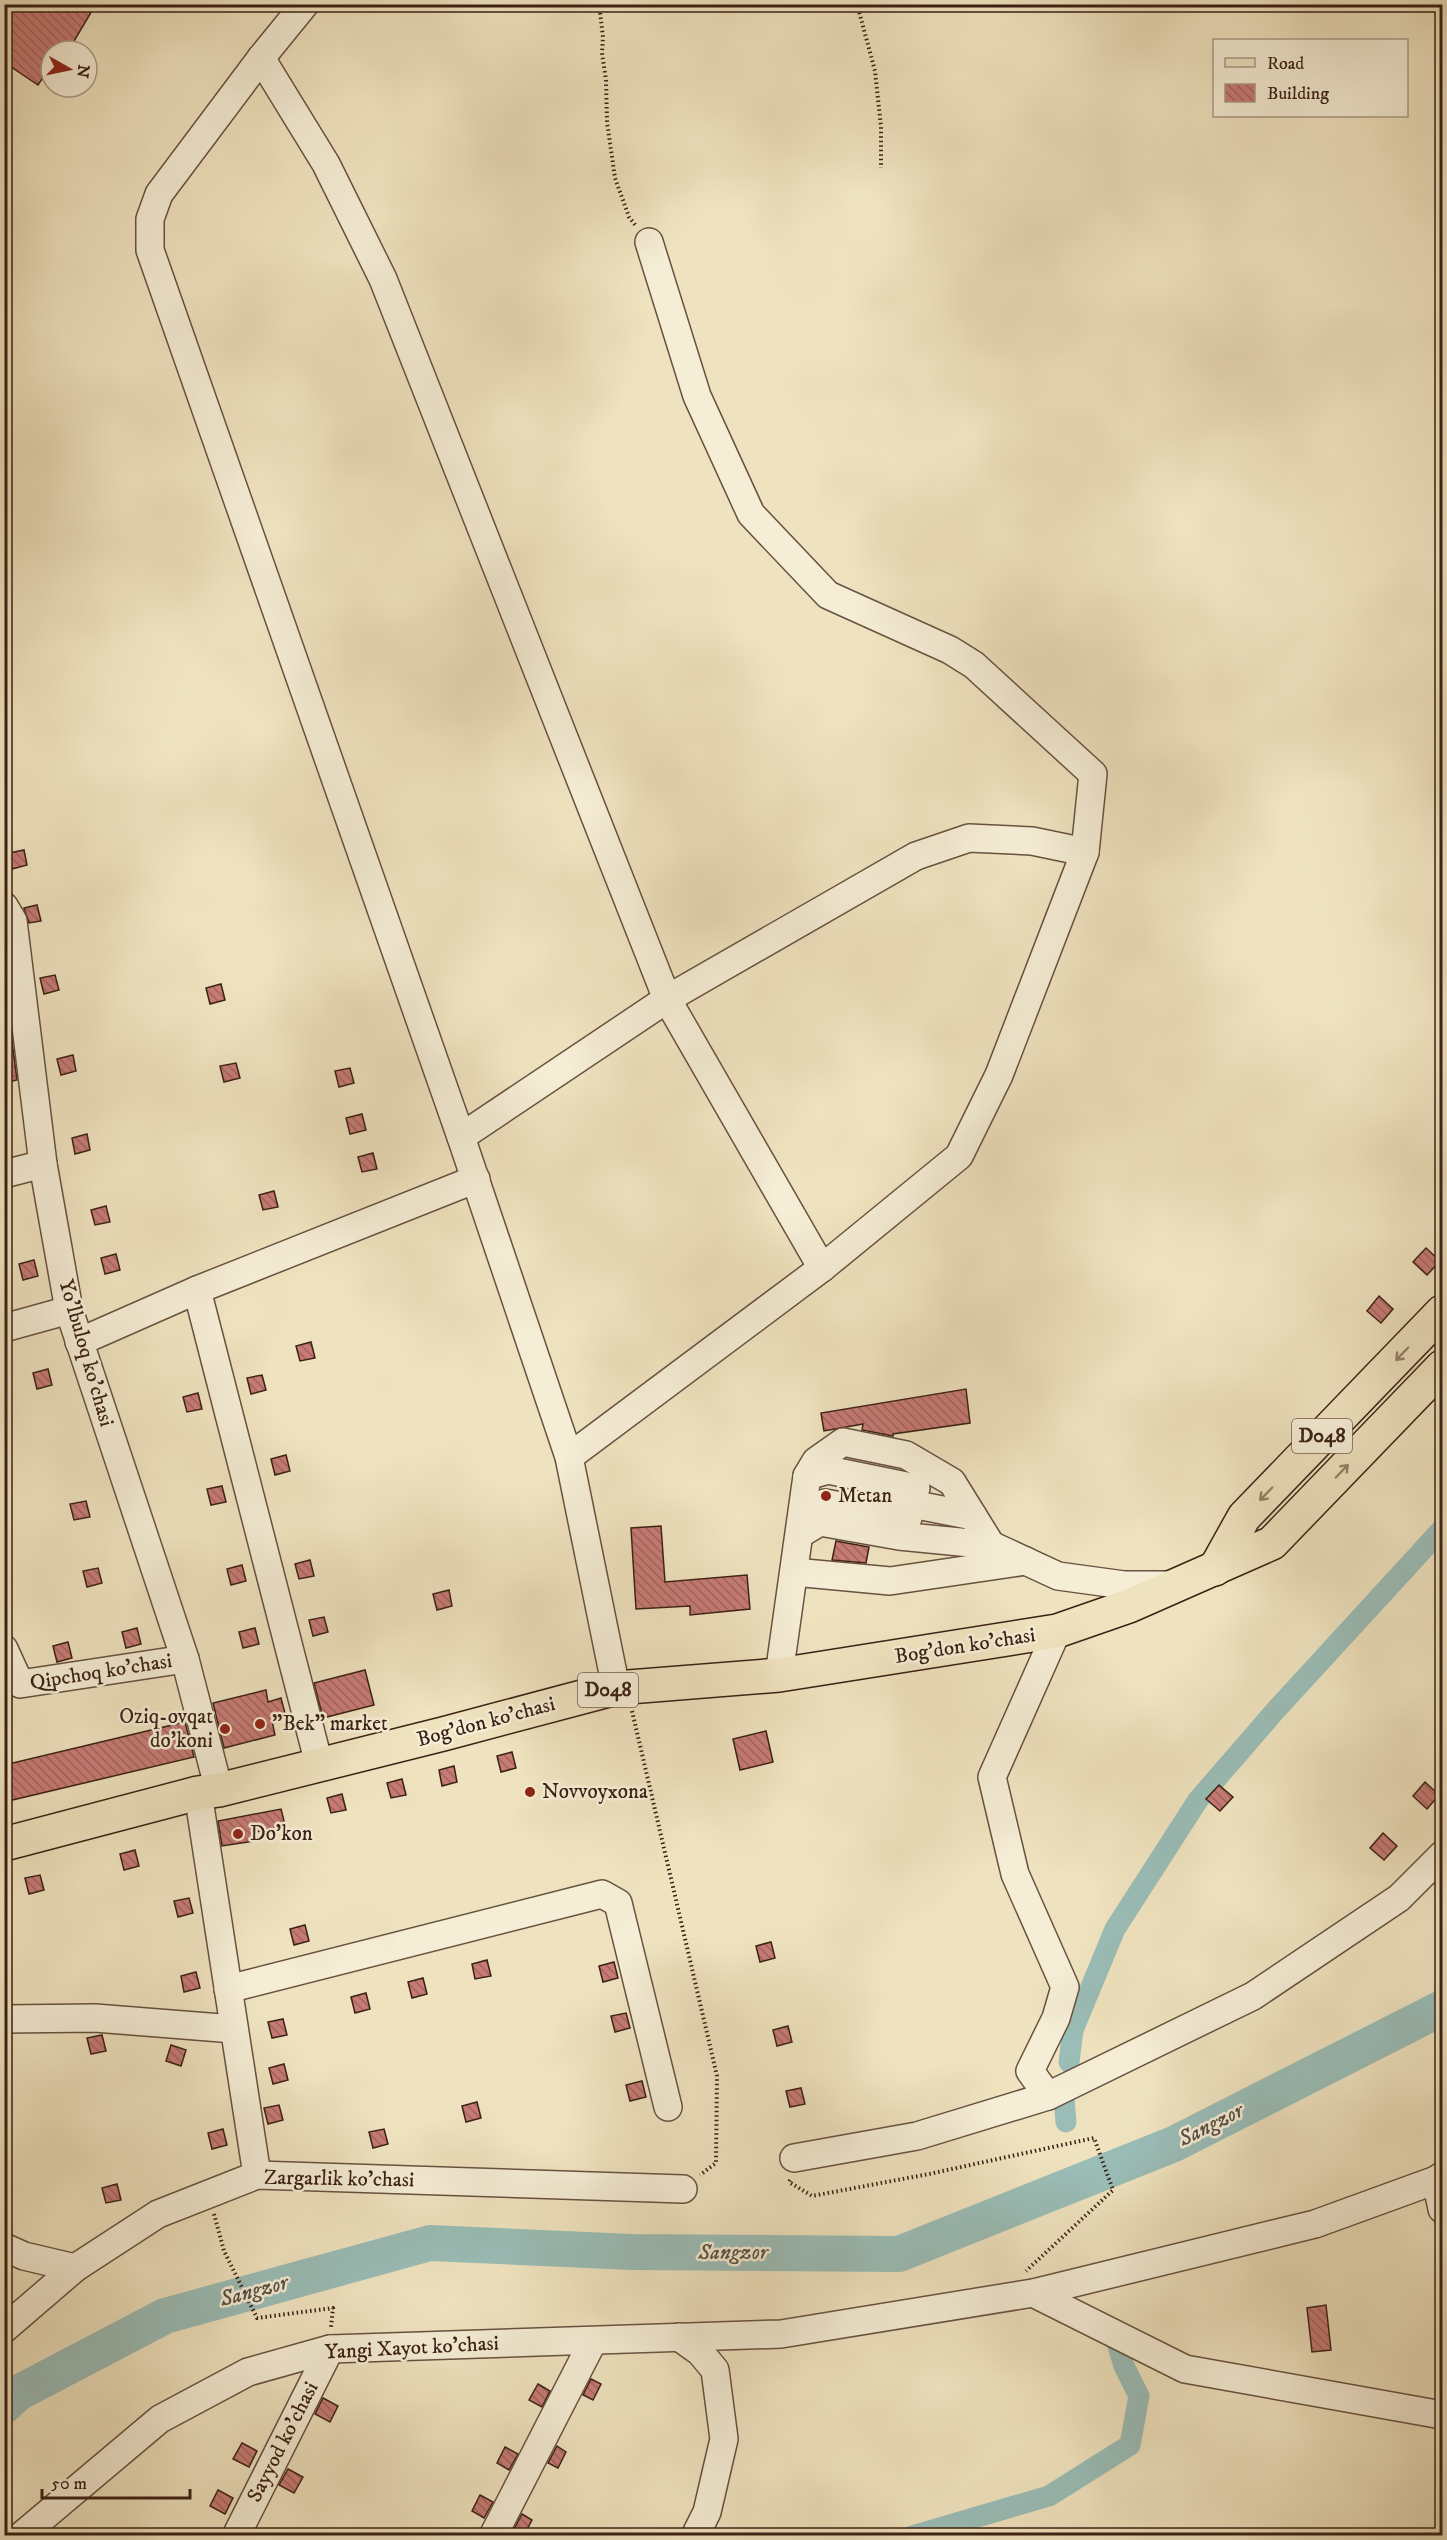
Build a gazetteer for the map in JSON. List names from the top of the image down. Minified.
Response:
{"streets":{"main road":["D048","Bog'don ko'chasi"],"street":["Yo'lbuloq ko'chasi","Qipchoq ko'chasi","Zargarlik ko'chasi","Yangi Xayot ko'chasi","Sayyod ko'chasi"]},"crossings":[["Yo'lbuloq ko'chasi","Bog'don ko'chasi"],["Yo'lbuloq ko'chasi","Qipchoq ko'chasi"],["Yo'lbuloq ko'chasi","Zargarlik ko'chasi"],["D048","Bog'don ko'chasi"],["Yangi Xayot ko'chasi","Sayyod ko'chasi"]],"water":["Sangzor"],"places":["Metan","\"Bek\" market","Oziq-ovqat do'koni","Novvoyxona","Do'kon"],"legend":["Road","Building"],"scale_bar":"50 m","north":"right"}
